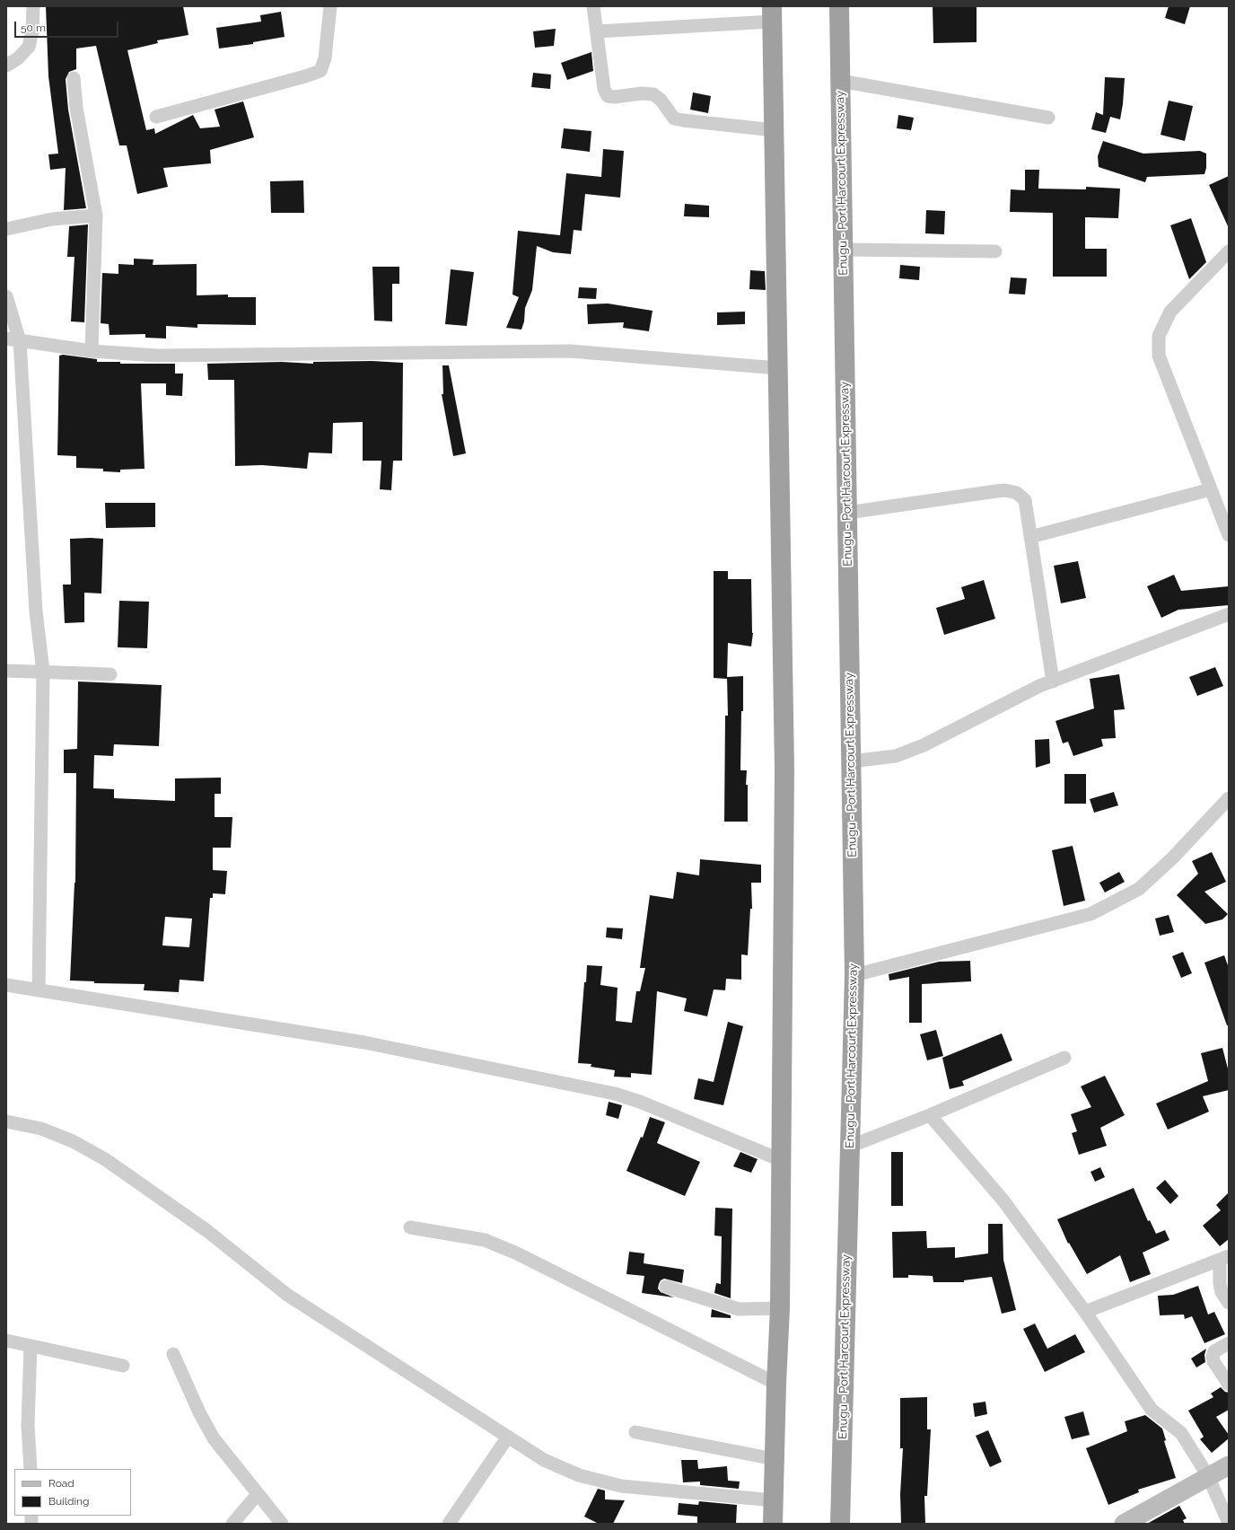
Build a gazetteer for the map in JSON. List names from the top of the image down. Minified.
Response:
{"streets":{"highway":["Enugu - Port Harcourt Expressway"]},"legend":["Road","Building"],"scale_bar":"50 m"}
